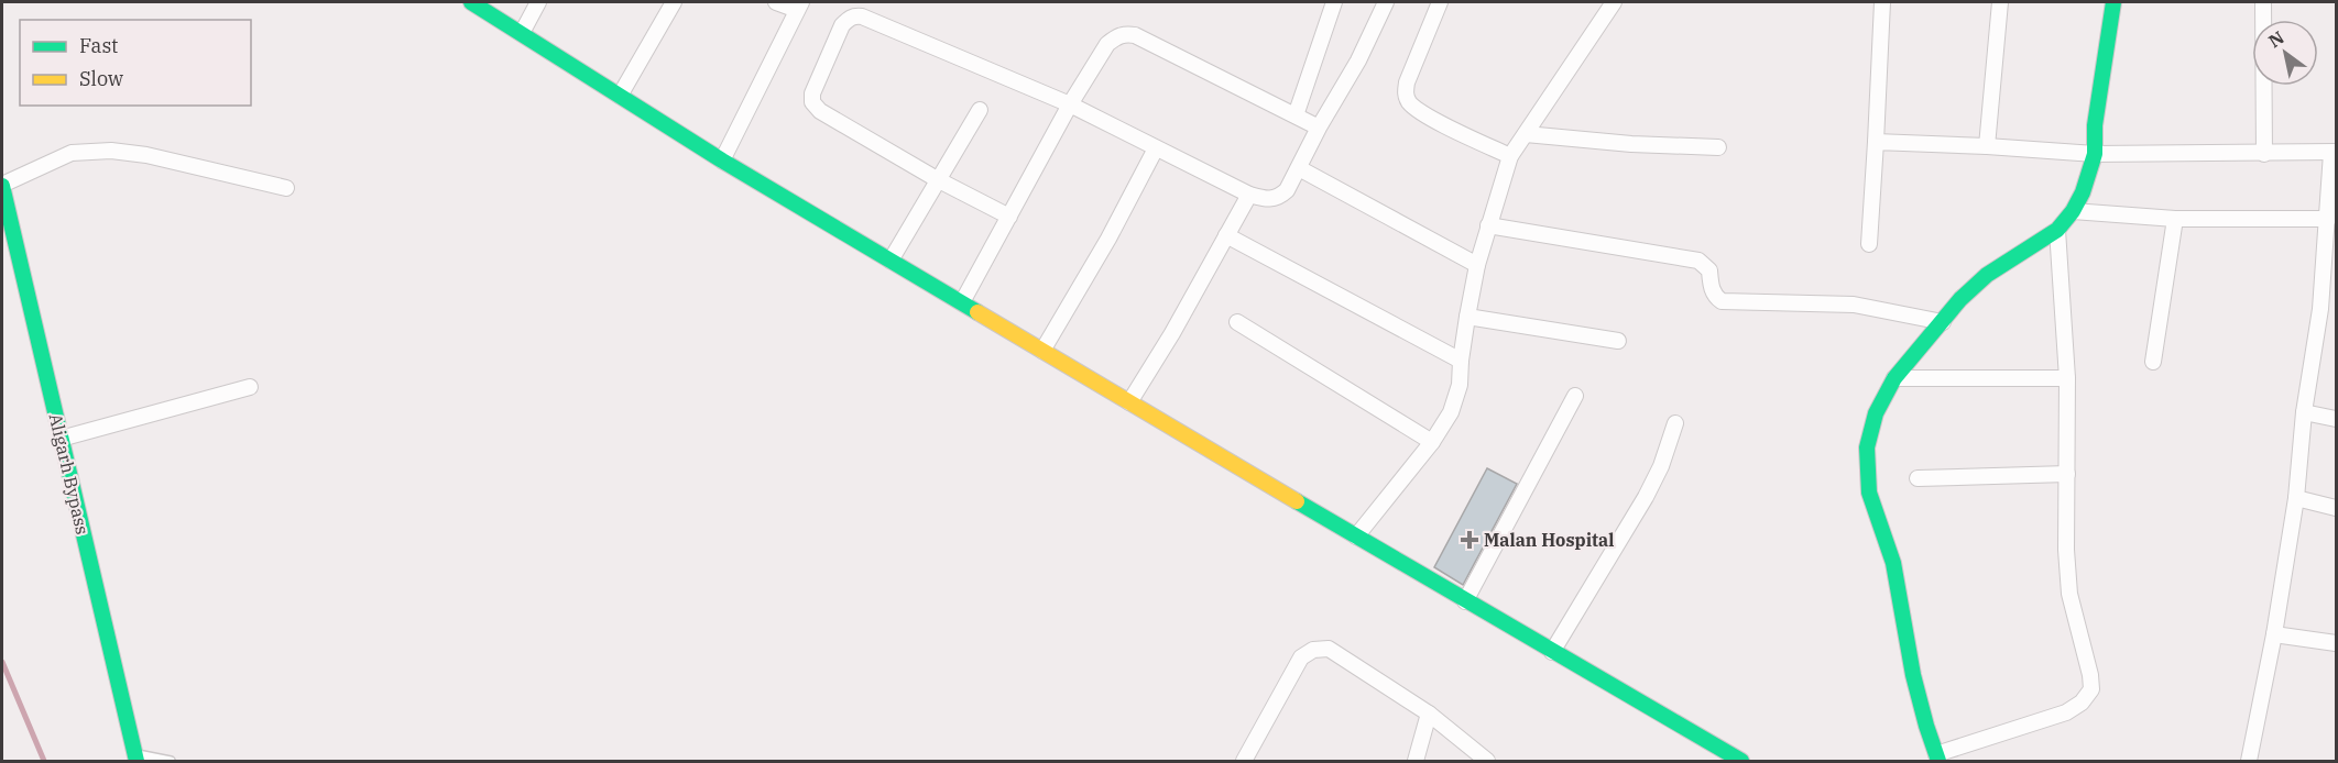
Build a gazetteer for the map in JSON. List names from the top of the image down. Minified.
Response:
{"streets":{"street":["Aligarh Bypass"]},"places":{"health":["Malan Hospital"]},"legend":["Fast","Slow"],"north":"top left"}
